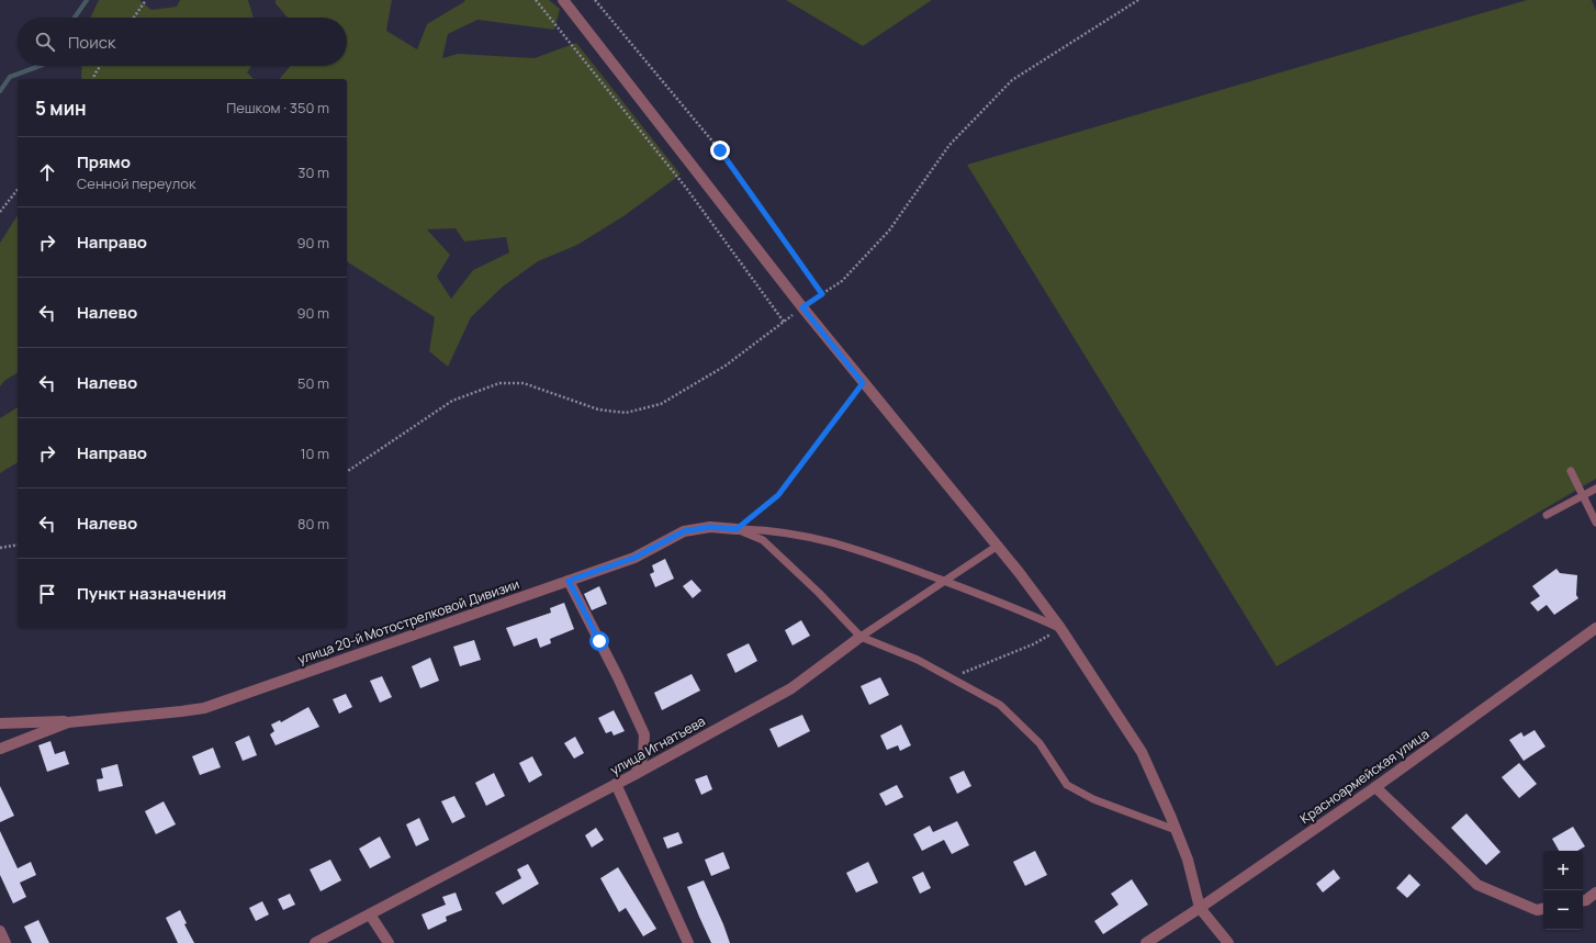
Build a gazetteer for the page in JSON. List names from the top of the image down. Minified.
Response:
{"streets":{"street":["улица 20-й Мотострелковой Дивизии","улица Игнатьева","Красноармейская улица"]},"page":{"search":"Поиск","heading":["5 мин","Пешком · 350 m"],"list":[["Прямо","Сенной переулок","30 m"],["Направо","90 m"],["Налево","90 m"],["Налево","50 m"],["Направо","10 m"],["Налево","80 m"],"Пункт назначения"],"map_buttons":["+","−"]}}
